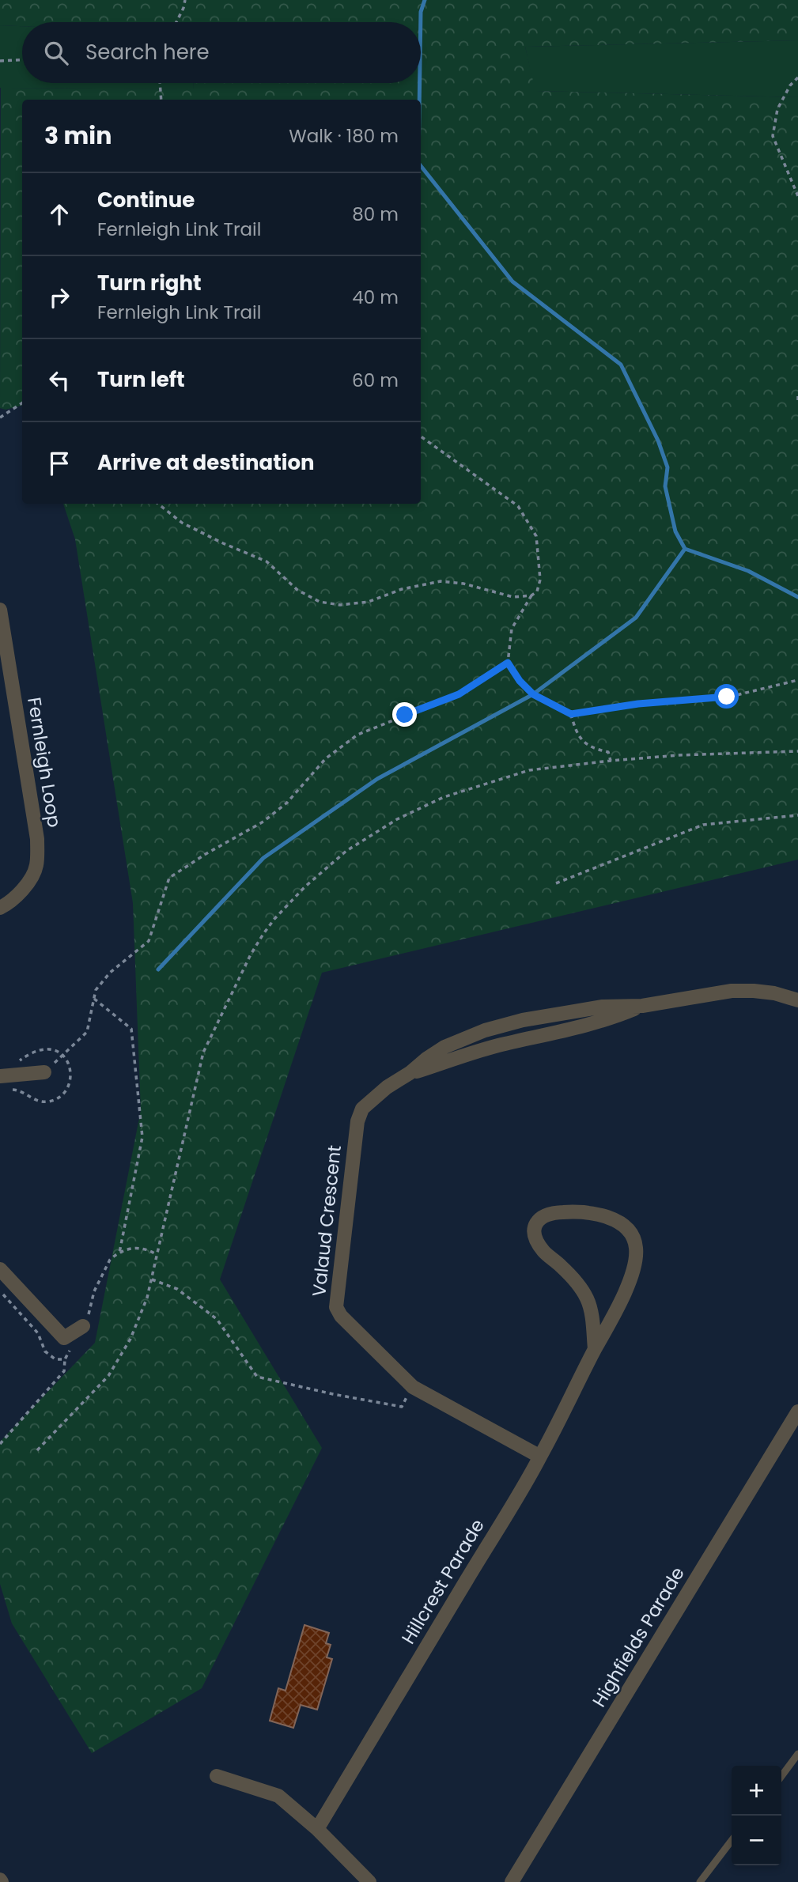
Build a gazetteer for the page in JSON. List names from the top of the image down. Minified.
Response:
{"streets":{"street":["Fernleigh Loop","Valaud Crescent","Hillcrest Parade","Highfields Parade"]},"crossings":[["Valaud Crescent","Hillcrest Parade"]],"page":{"search":"Search here","heading":["3 min","Walk · 180 m"],"list":[["Continue","Fernleigh Link Trail","80 m"],["Turn right","Fernleigh Link Trail","40 m"],["Turn left","60 m"],"Arrive at destination"],"map_buttons":["+","−"]}}
